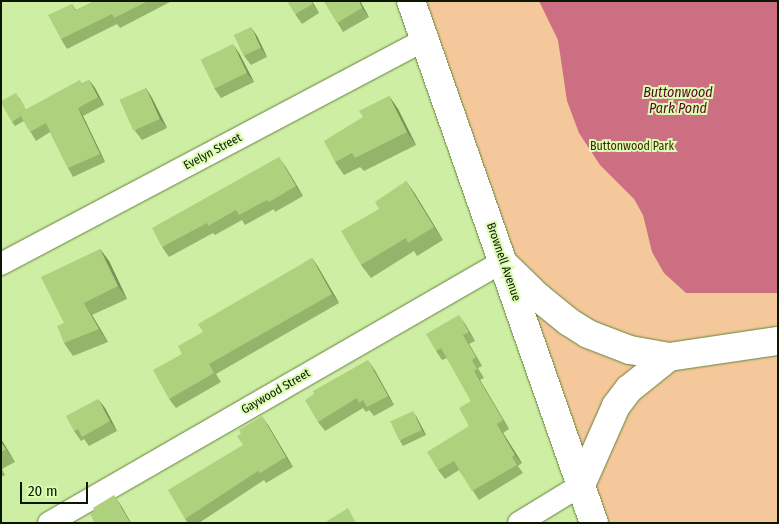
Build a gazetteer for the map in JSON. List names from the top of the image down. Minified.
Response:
{"streets":{"main road":["Brownell Avenue"],"street":["Evelyn Street","Gaywood Street"]},"crossings":[["Evelyn Street","Brownell Avenue"],["Brownell Avenue","Gaywood Street"]],"water":["Buttonwood Park Pond"],"parks":["Buttonwood Park"],"scale_bar":"20 m"}
